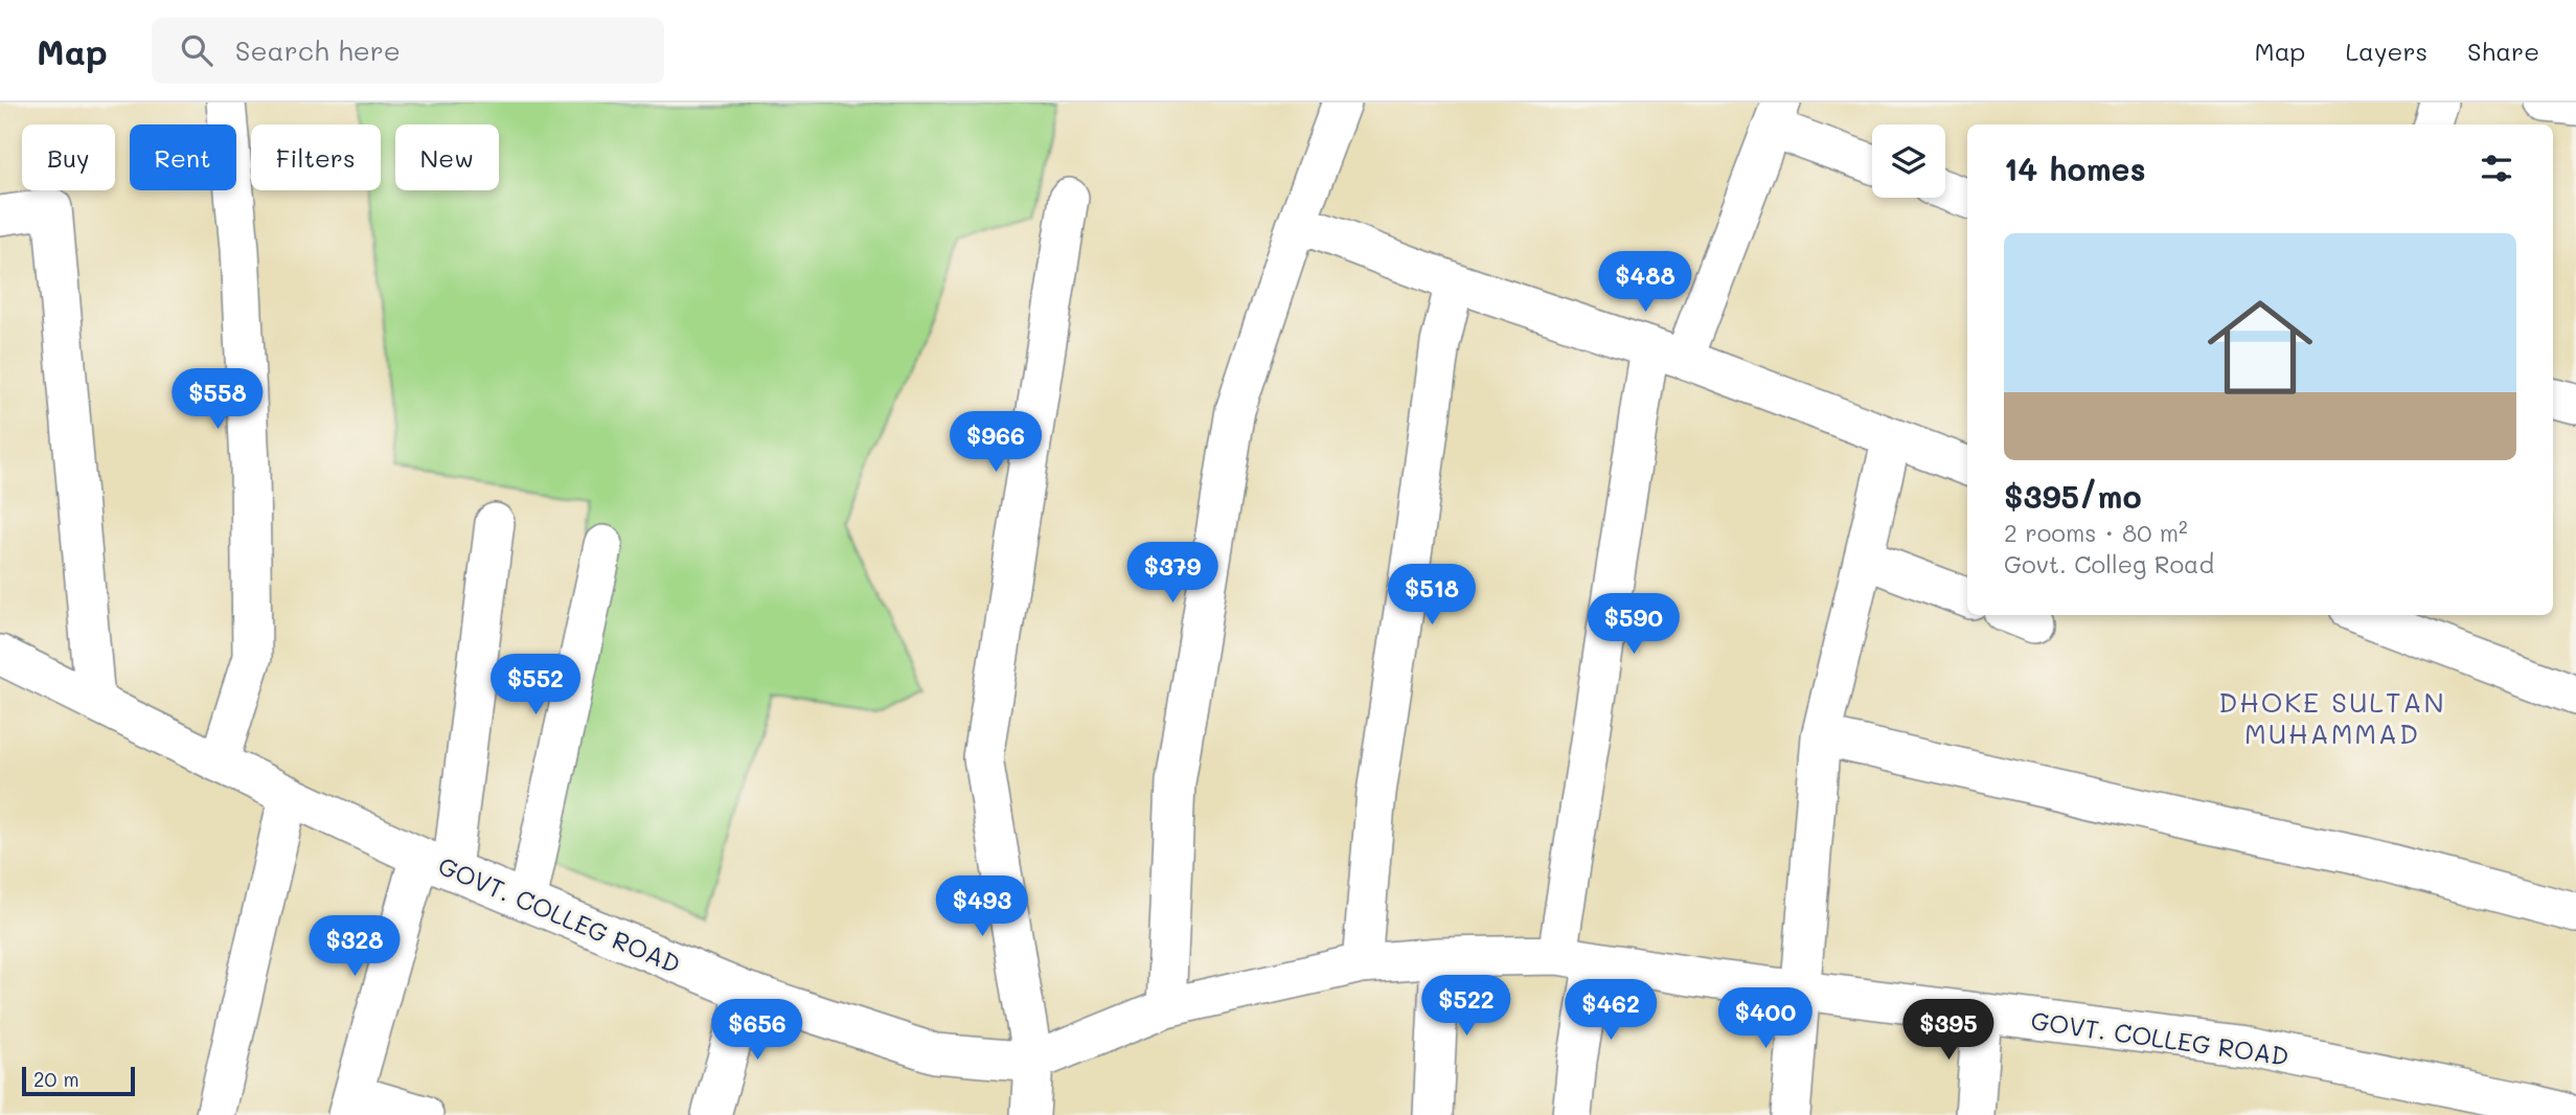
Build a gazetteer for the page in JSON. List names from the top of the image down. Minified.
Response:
{"streets":{"street":["GOVT. COLLEG ROAD"]},"districts":["DHOKE SULTAN MUHAMMAD"],"scale_bar":"20 m","page":{"header":"Map","search":"Search here","nav":["Map","Layers","Share"],"chip":["Buy","Rent","Filters","New"],"heading":"14 homes","list":[{"name":"$395/mo","note":"2 rooms · 80 m² · Govt. Colleg Road"}],"price":["$488","$558","$966","$379","$518","$590","$552","$493","$328","$522","$462","$400","$656","$395"],"scale":"20 m"}}
